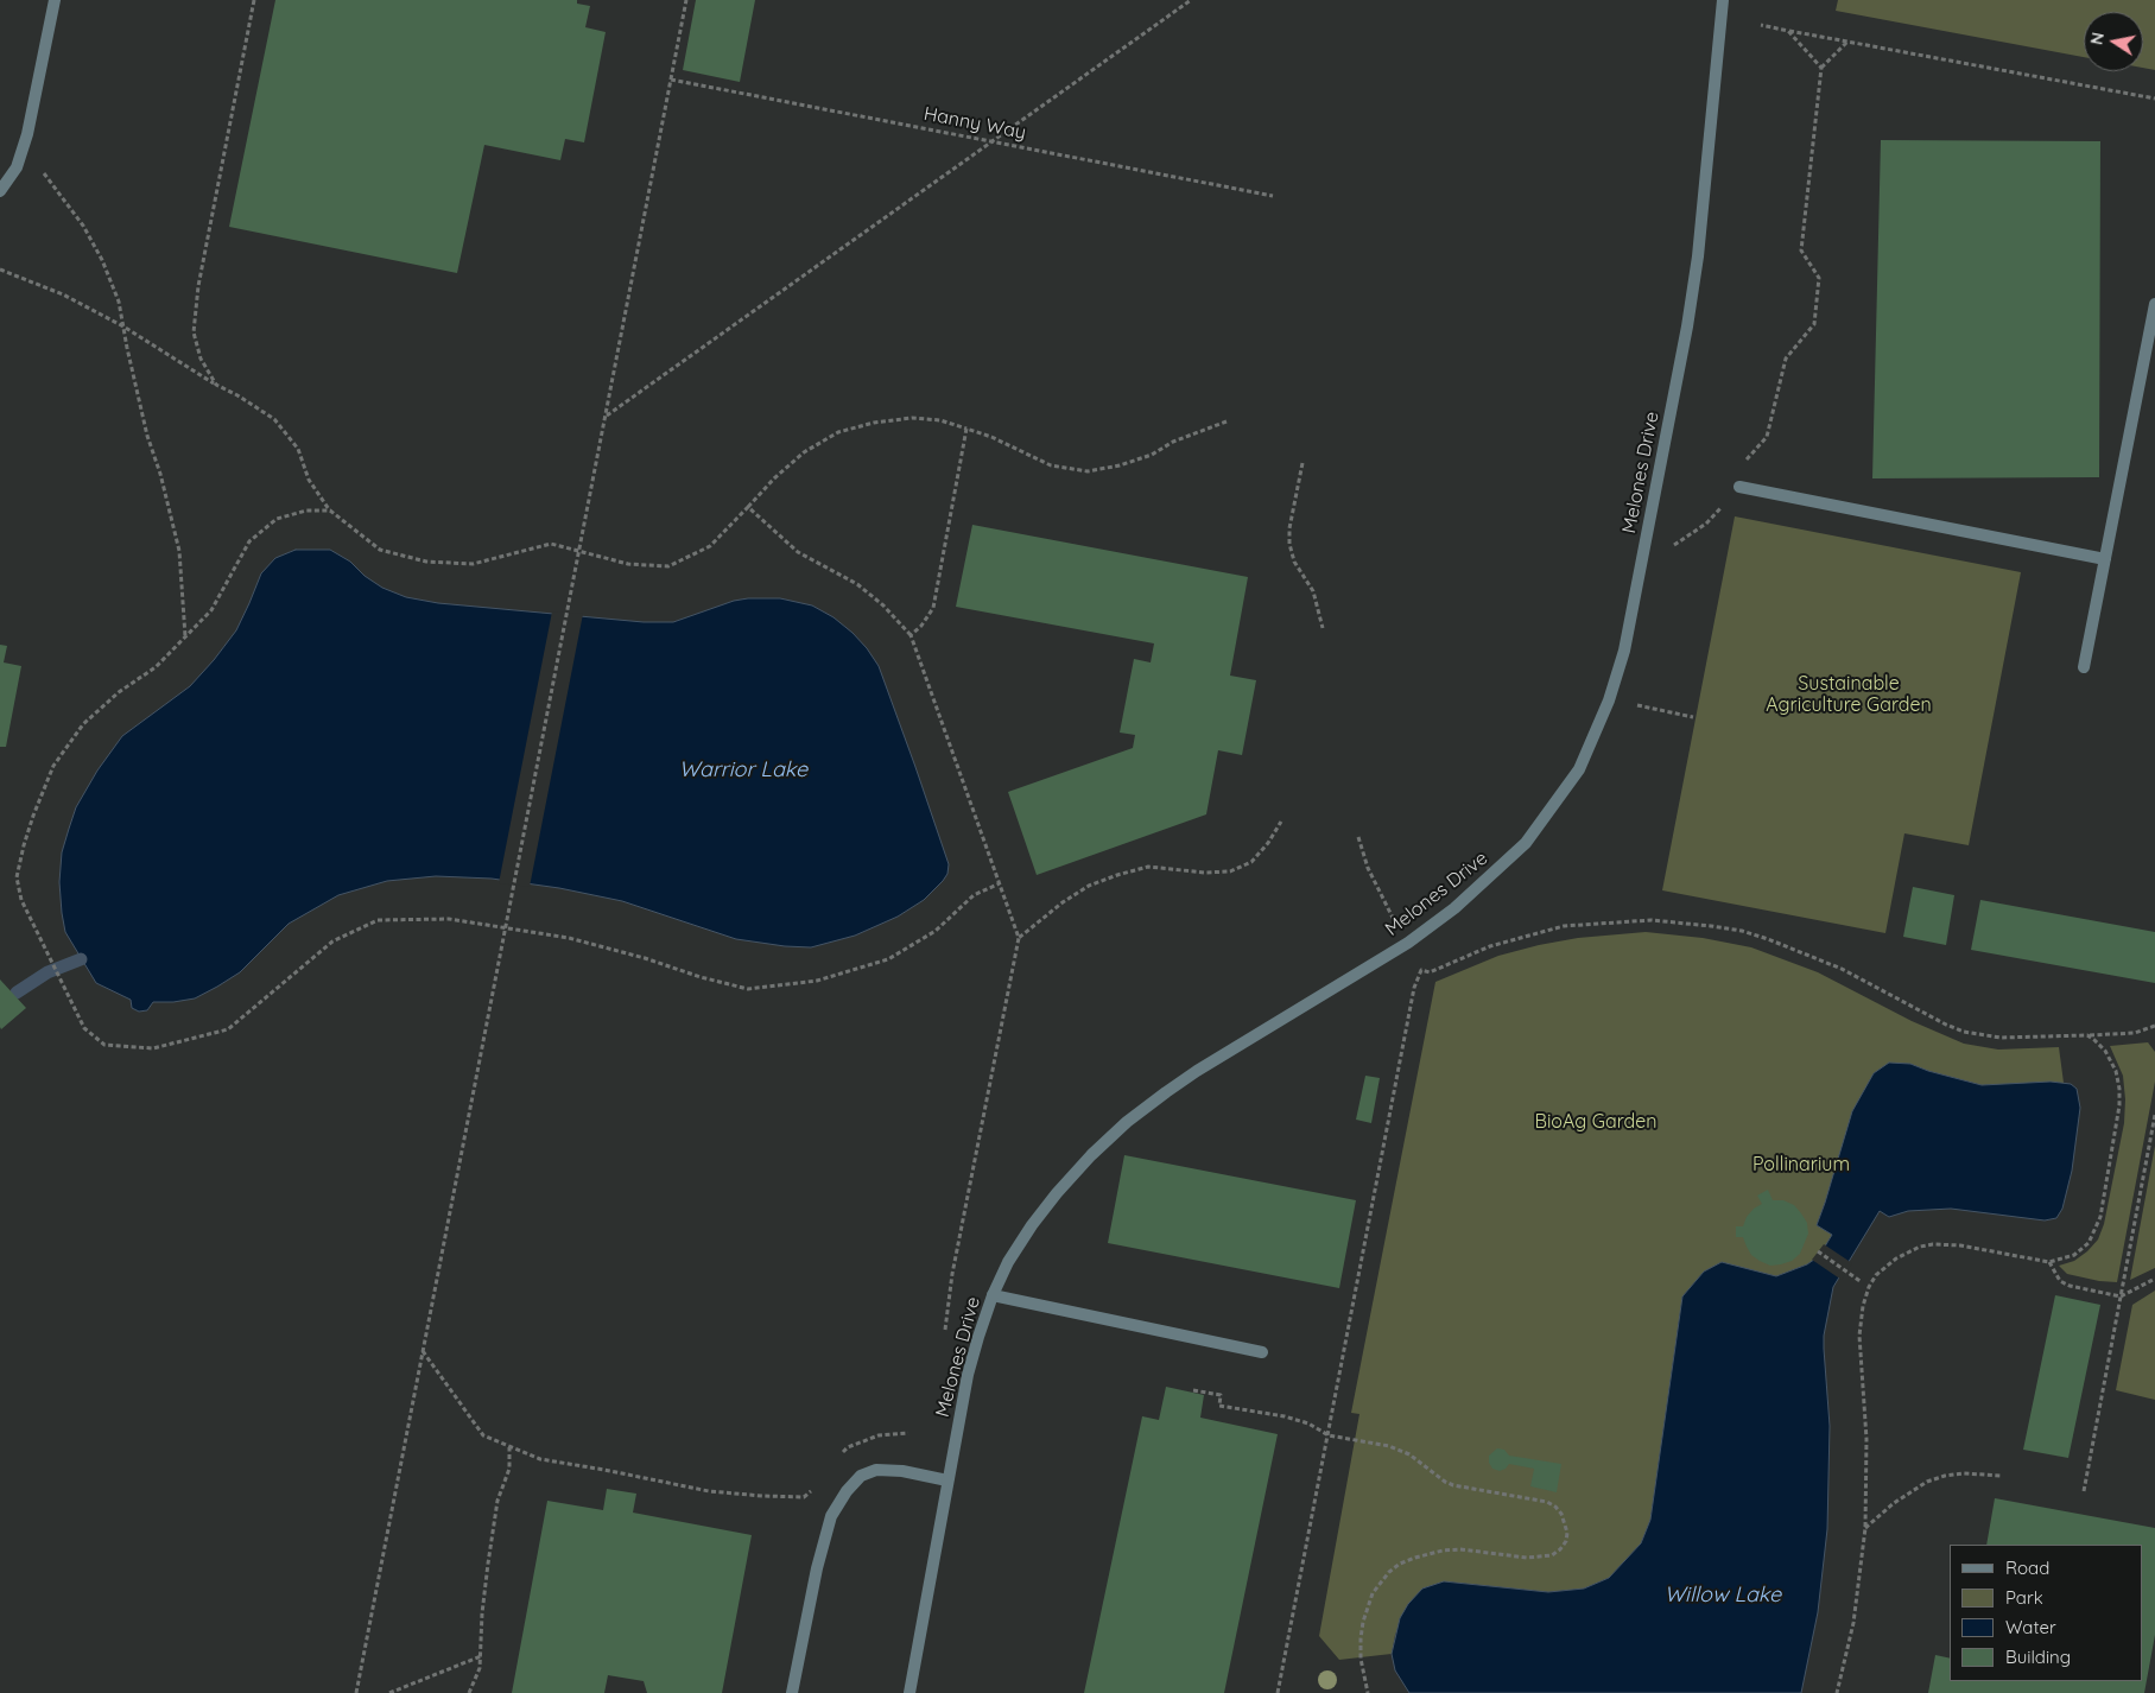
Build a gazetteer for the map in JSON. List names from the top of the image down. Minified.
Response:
{"streets":{"street":["Melones Drive"],"path":["Hanny Way"]},"water":["Warrior Lake","Willow Lake"],"parks":["Sustainable Agriculture Garden","BioAg Garden","Pollinarium"],"legend":["Road","Park","Water","Building"],"north":"left"}
